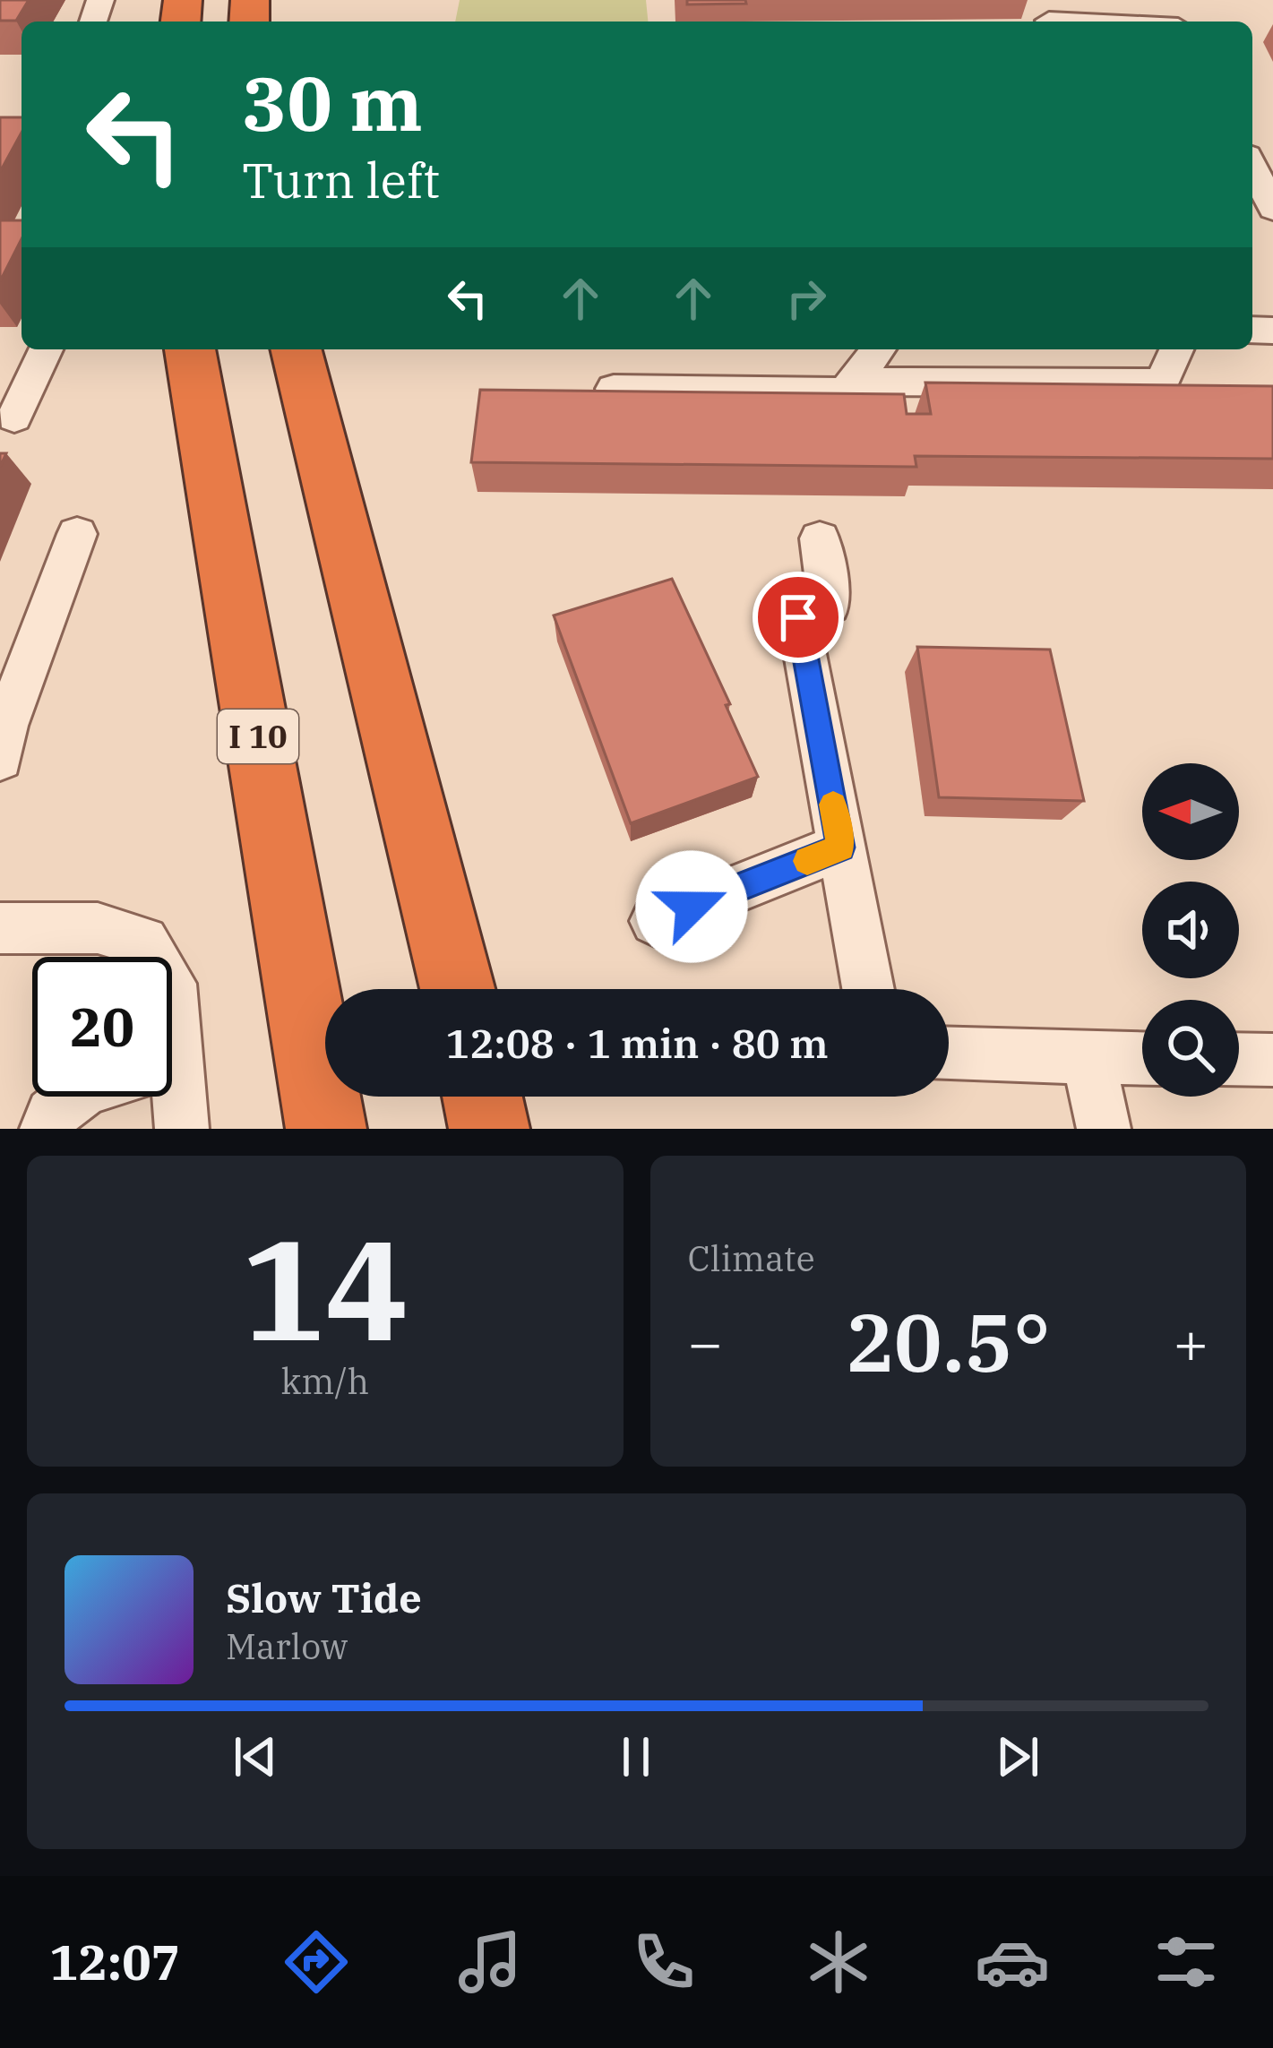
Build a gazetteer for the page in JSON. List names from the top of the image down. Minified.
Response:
{"streets":{"highway":["I 10"]},"north":"left","page":{"turn":["30 m","Turn left"],"limit":"20","trip":"12:08 · 1 min · 80 m","tile":[["14","km/h"],"Climate"],"heat":["−","20.5°","+"],"song":["Slow Tide","Marlow"],"tabs":"12:07"}}
